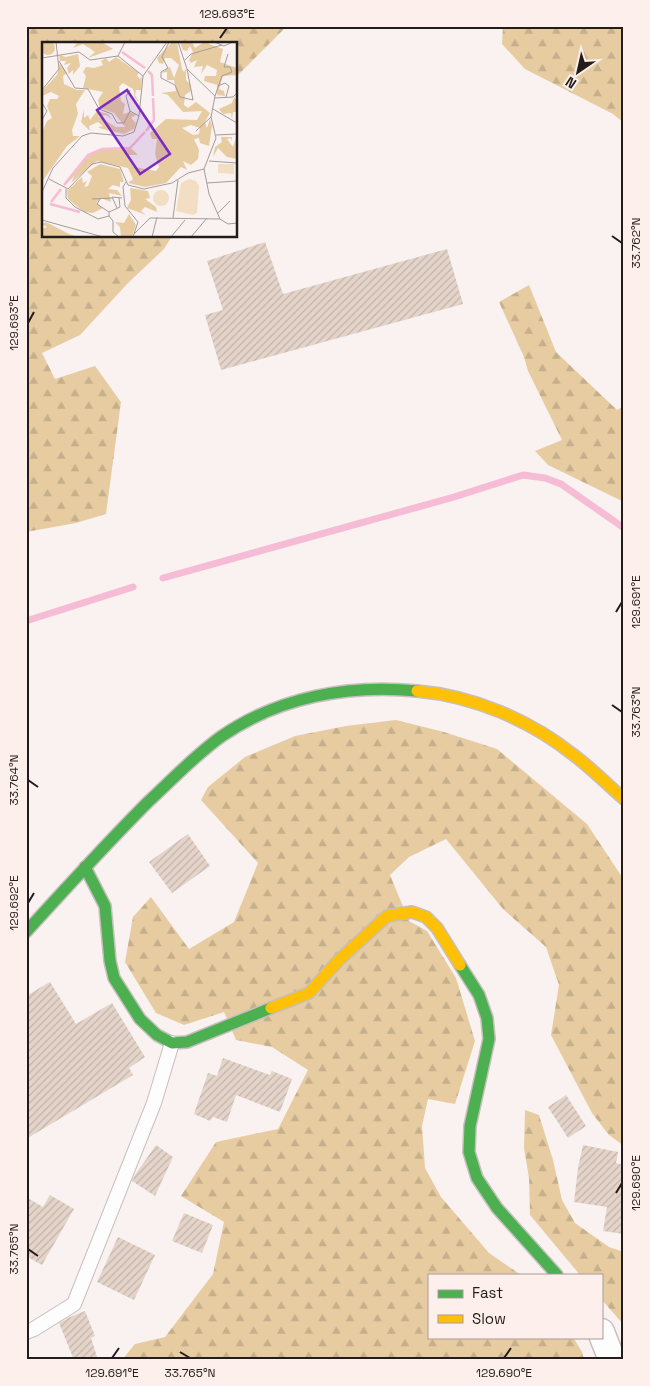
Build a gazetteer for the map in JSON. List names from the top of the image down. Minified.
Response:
{"legend":["Fast","Slow"],"north":"bottom left","coordinates":["129.693°E","33.762°N","129.691°E","33.763°N","33.764°N","129.692°E","129.690°E","33.765°N"]}
